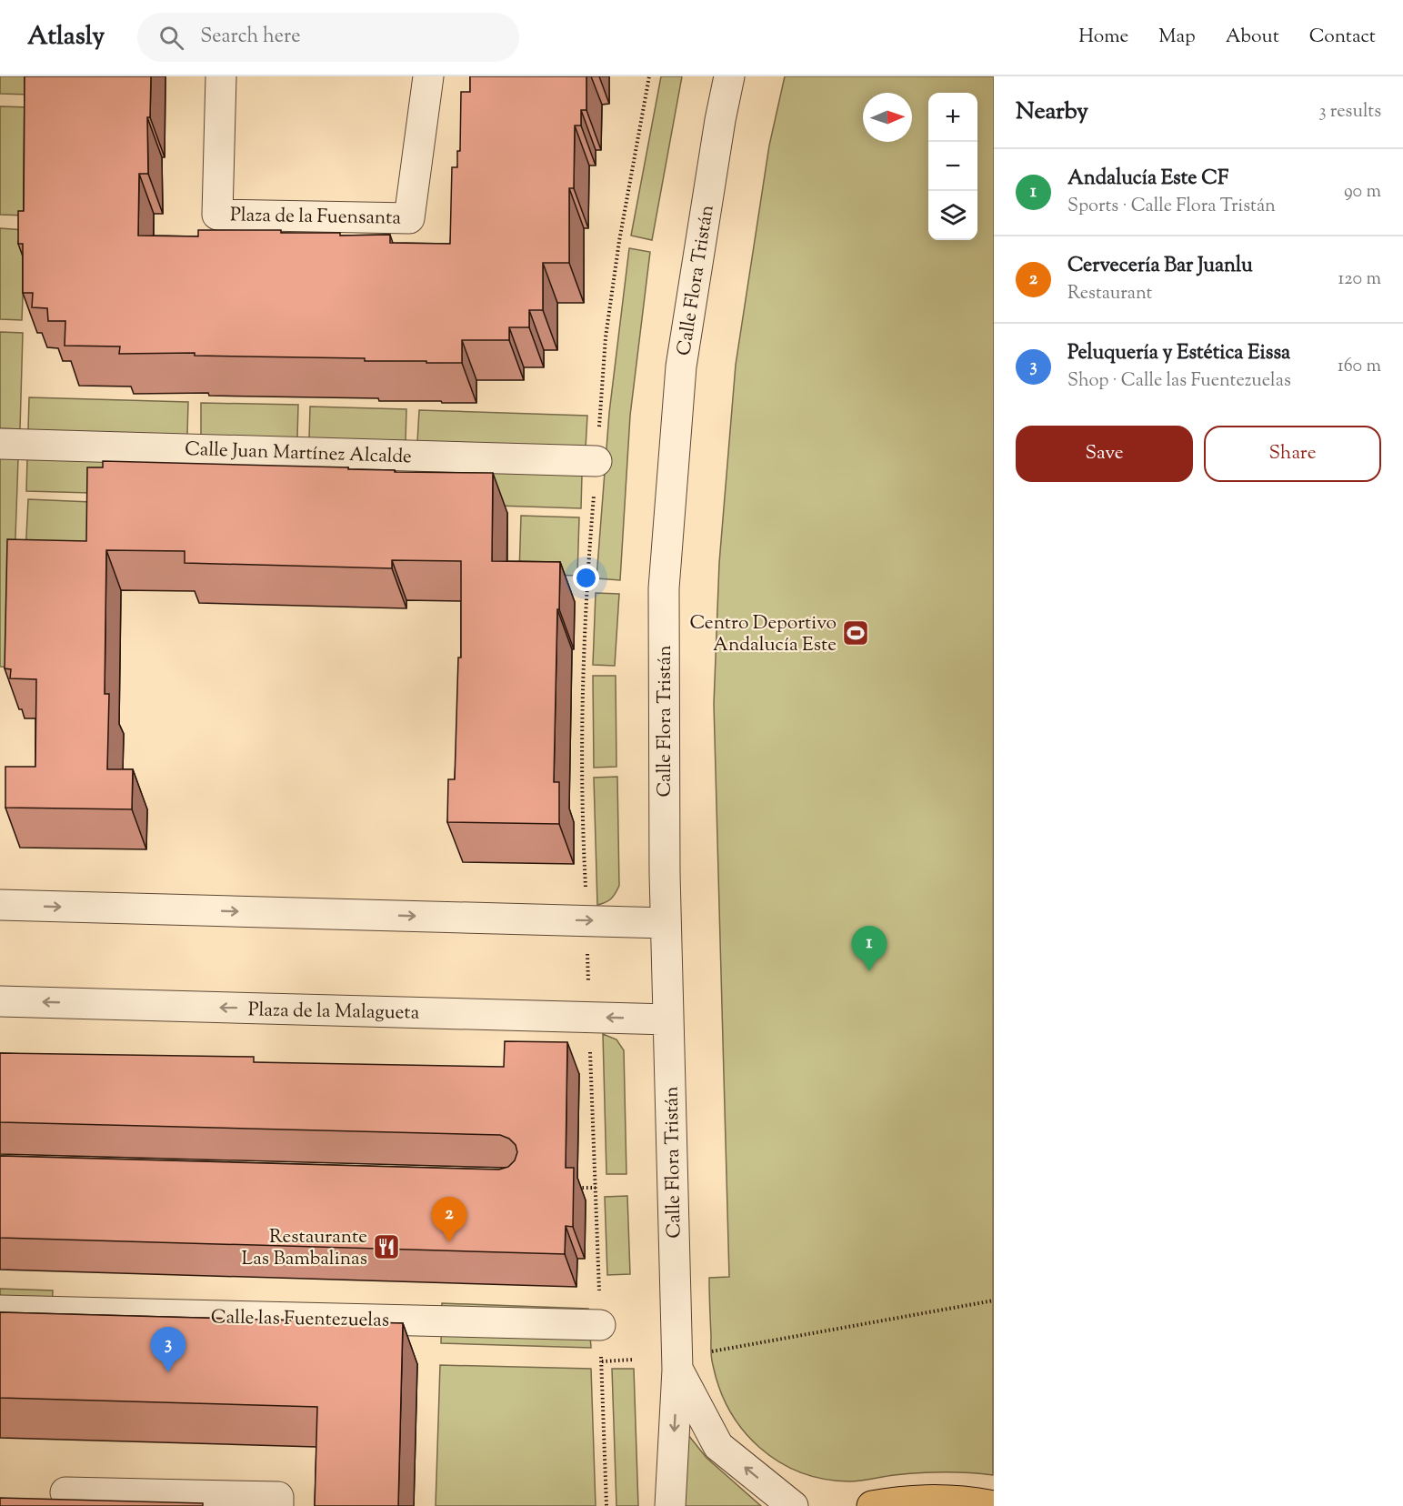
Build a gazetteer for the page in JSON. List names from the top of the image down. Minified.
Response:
{"streets":{"street":["Plaza de la Fuensanta","Calle Flora Tristán","Calle Juan Martínez Alcalde","Plaza de la Malagueta","Calle las Fuentezuelas"]},"crossings":[["Calle Flora Tristán","Plaza de la Malagueta"]],"places":{"sports":["Centro Deportivo Andalucía Este"],"restaurant":["Restaurante Las Bambalinas"]},"north":"right","page":{"header":"Atlasly","search":"Search here","nav":["Home","Map","About","Contact"],"heading":["Nearby","3 results"],"map_buttons":["+","−"],"list":[{"mark":"1","name":"Andalucía Este CF","note":"Sports · Calle Flora Tristán","value":"90 m"},{"mark":"2","name":"Cervecería Bar Juanlu","note":"Restaurant","value":"120 m"},{"mark":"3","name":"Peluquería y Estética Eissa","note":"Shop · Calle las Fuentezuelas","value":"160 m"}],"buttons":["Save","Share"],"pins":["1","2","3"]}}
